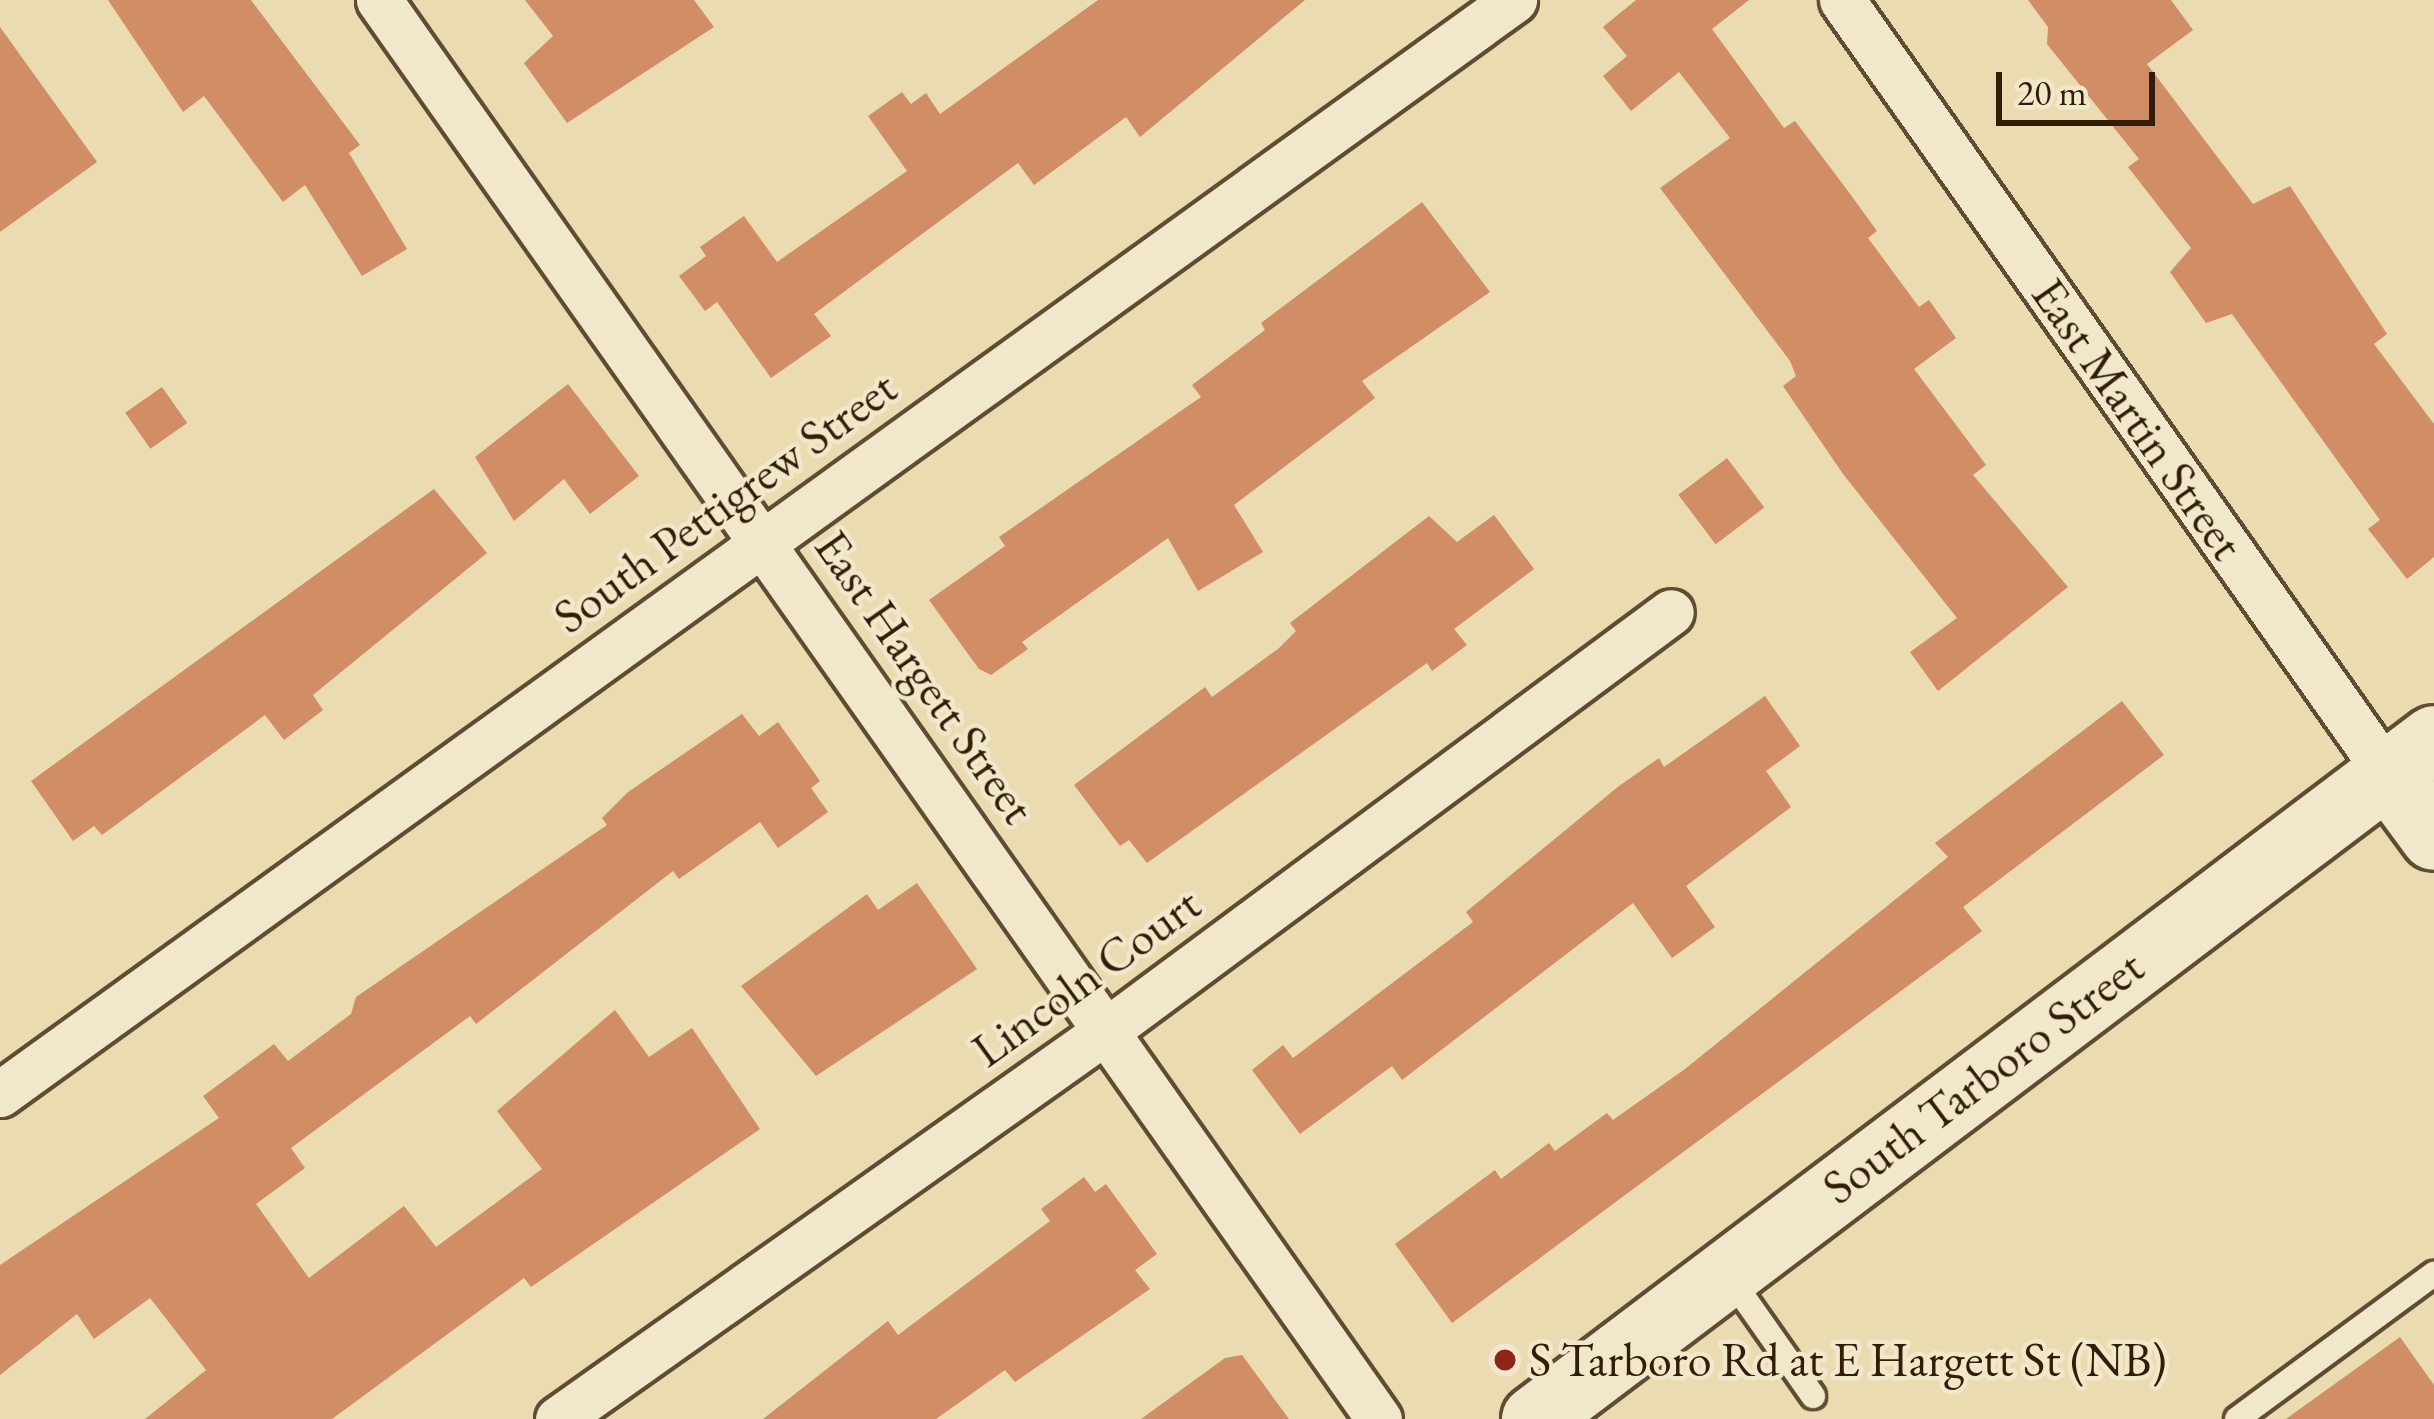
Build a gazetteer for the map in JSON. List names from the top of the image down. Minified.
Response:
{"streets":{"main road":["East Martin Street","South Tarboro Street"],"street":["South Pettigrew Street","East Hargett Street","Lincoln Court"]},"crossings":[["East Martin Street","South Tarboro Street"],["South Pettigrew Street","East Hargett Street"],["East Hargett Street","Lincoln Court"]],"places":["S Tarboro Rd at E Hargett St (NB)"],"scale_bar":"20 m"}
